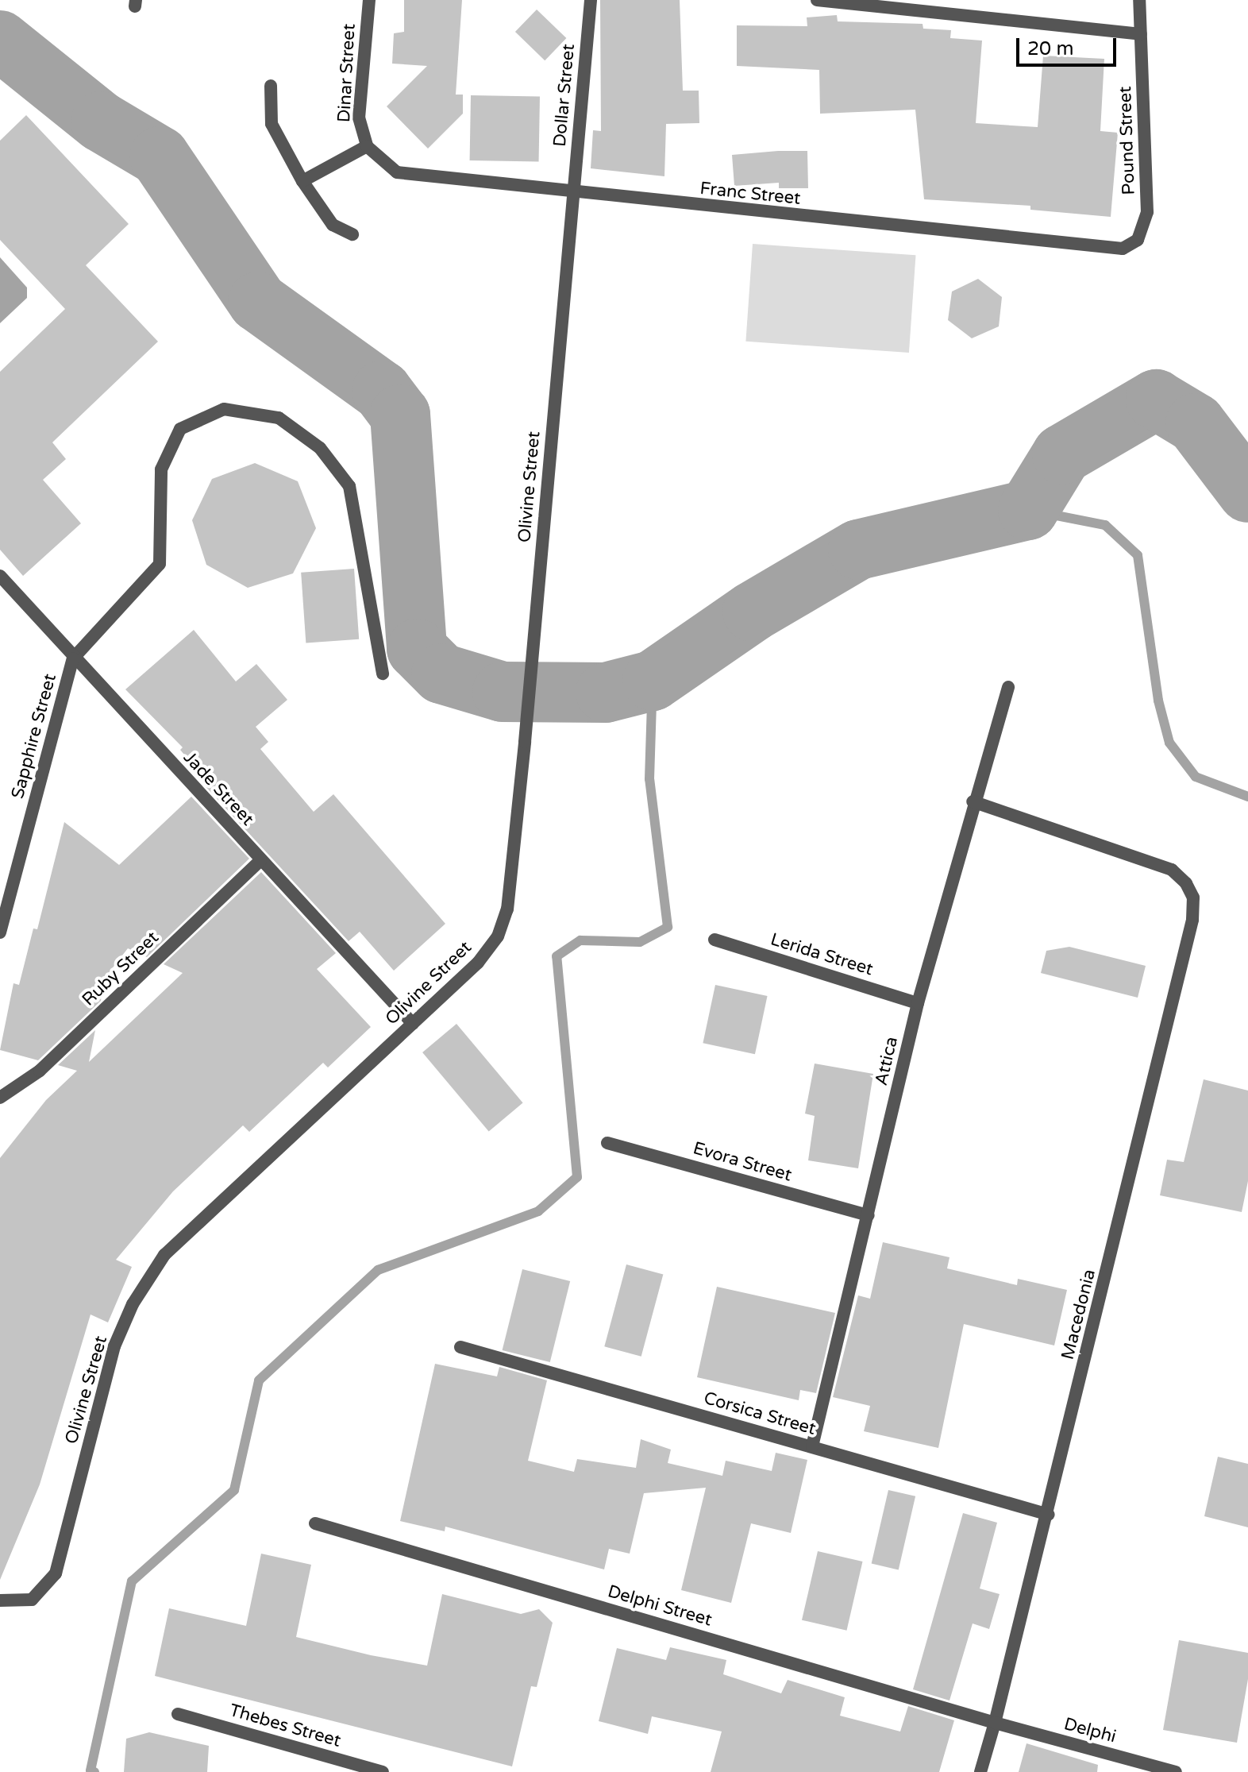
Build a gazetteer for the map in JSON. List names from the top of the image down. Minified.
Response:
{"streets":{"street":["Dinar Street","Dollar Street","Pound Street","Franc Street","Olivine Street","Sapphire Street","Jade Street","Lerida Street","Ruby Street","Attica","Evora Street","Macedonia","Corsica Street","Delphi Street","Thebes Street","Delphi"]},"crossings":[["Dinar Street","Franc Street"],["Dollar Street","Franc Street"],["Dollar Street","Olivine Street"],["Pound Street","Franc Street"],["Franc Street","Olivine Street"],["Olivine Street","Jade Street"],["Sapphire Street","Jade Street"],["Jade Street","Ruby Street"],["Lerida Street","Attica"],["Attica","Evora Street"],["Attica","Macedonia"],["Attica","Corsica Street"],["Macedonia","Corsica Street"],["Macedonia","Delphi Street"],["Macedonia","Delphi"],["Delphi Street","Delphi"]],"scale_bar":"20 m"}
